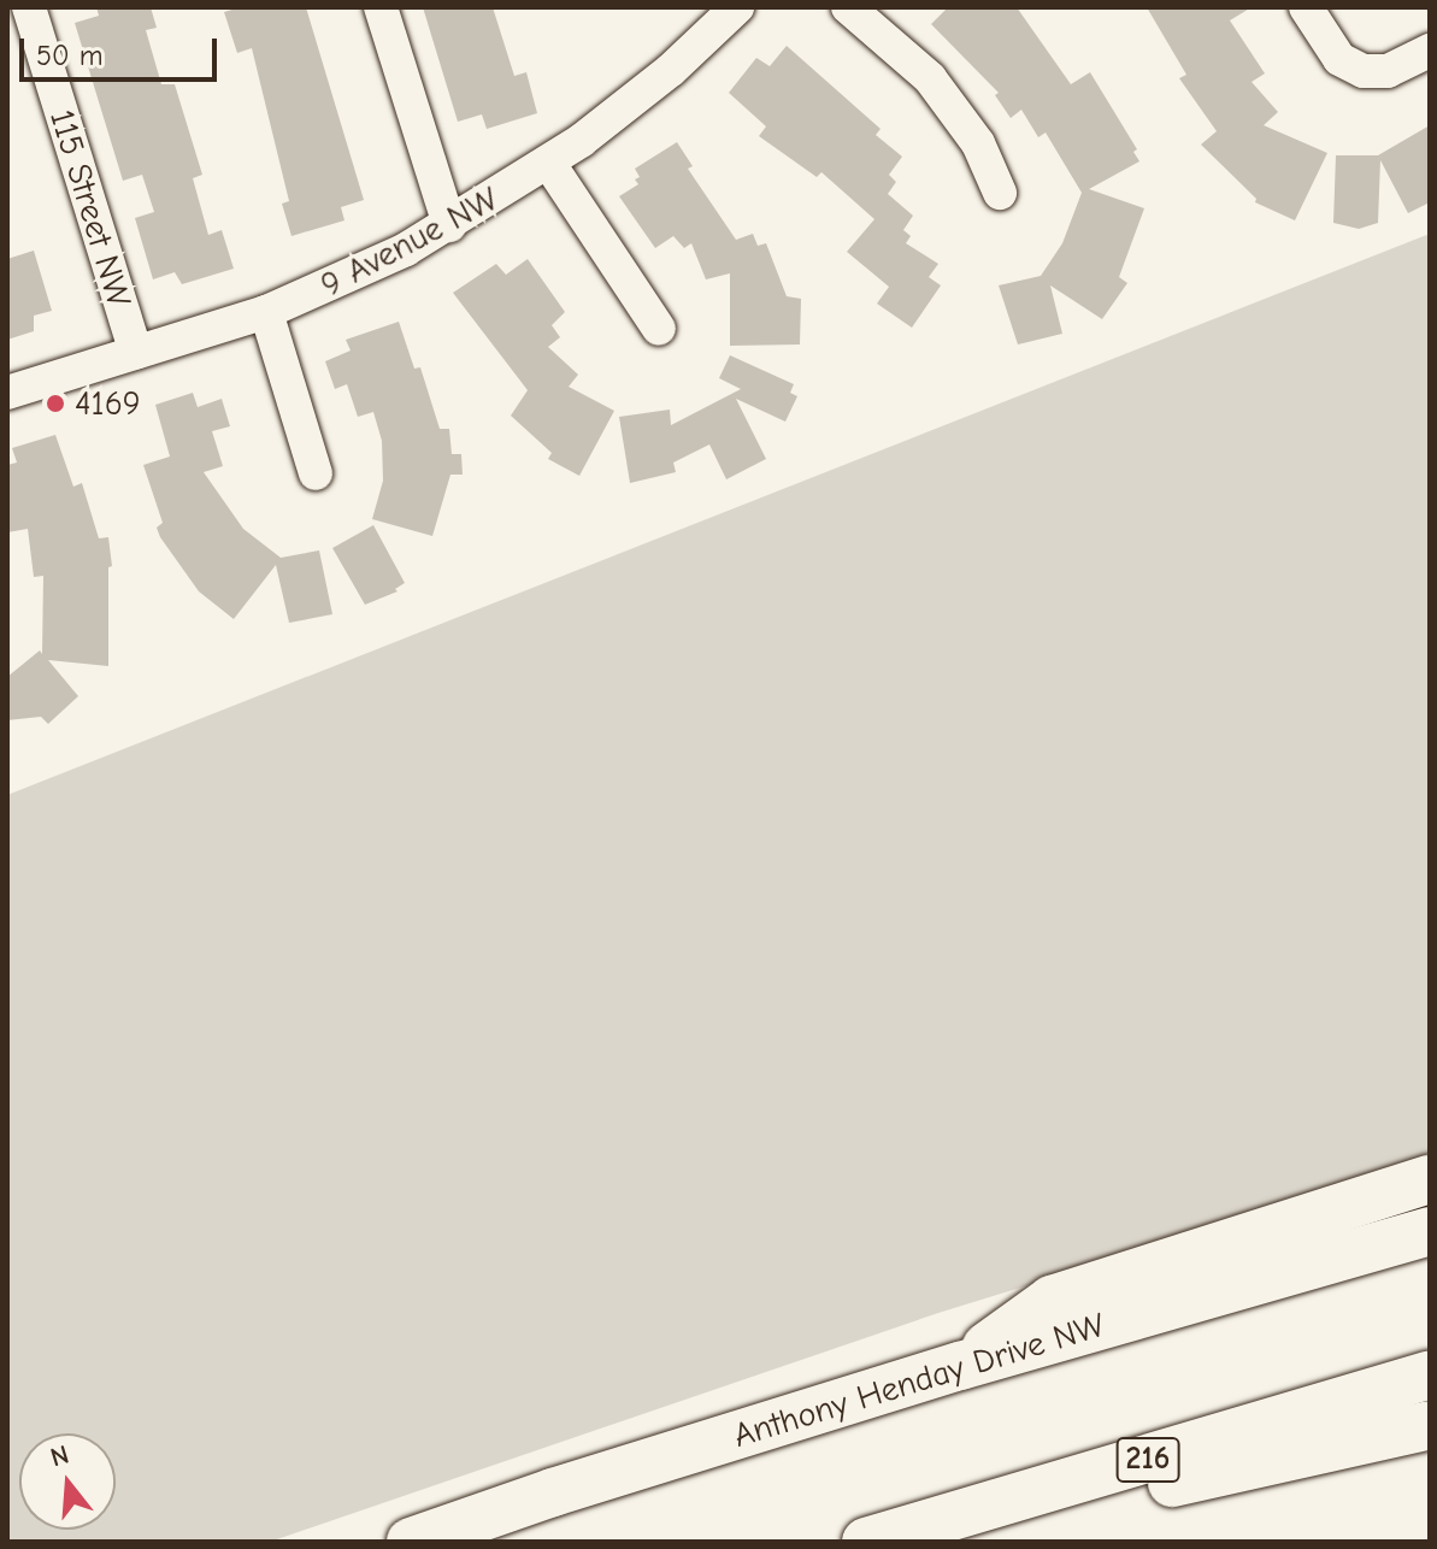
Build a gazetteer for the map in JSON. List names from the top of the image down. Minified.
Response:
{"streets":{"highway":["Anthony Henday Drive NW","216"],"street":["115 Street NW","9 Avenue NW"]},"crossings":[["115 Street NW","9 Avenue NW"]],"places":["4169"],"scale_bar":"50 m","north":"top"}
